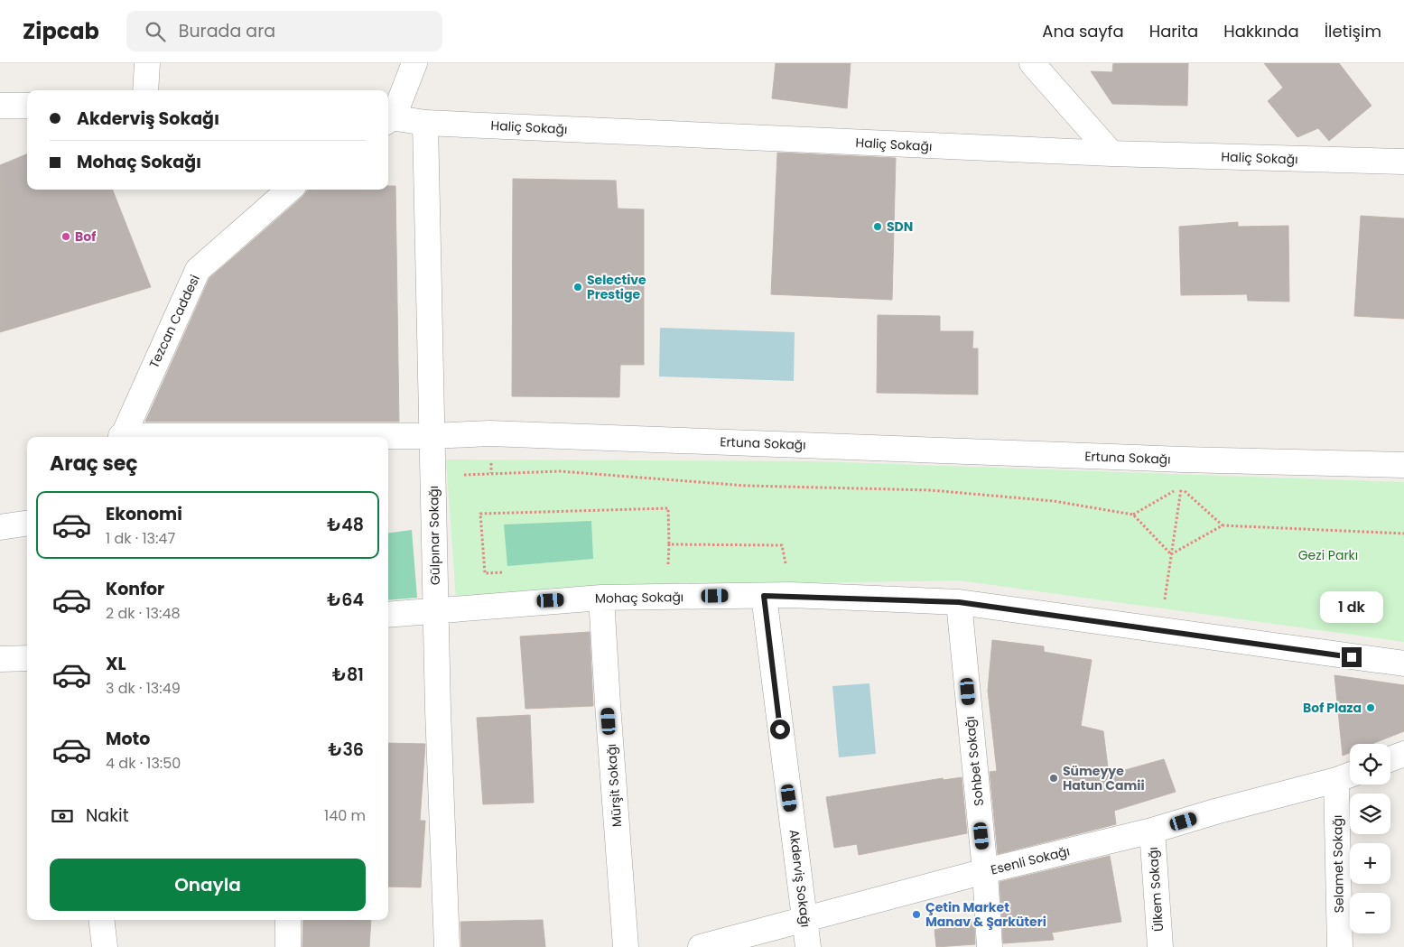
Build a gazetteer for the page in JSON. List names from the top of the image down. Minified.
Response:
{"streets":{"street":["Haliç Sokağı","Tezcan Caddesi","Ertuna Sokağı","Gülpınar Sokağı","Mohaç Sokağı","Sohbet Sokağı","Mürşit Sokağı","Esenli Sokağı","Selamet Sokağı","Akderviş Sokağı","Ülkem Sokağı"]},"crossings":[["Haliç Sokağı","Gülpınar Sokağı"],["Ertuna Sokağı","Gülpınar Sokağı"],["Gülpınar Sokağı","Mohaç Sokağı"],["Mohaç Sokağı","Sohbet Sokağı"],["Mohaç Sokağı","Mürşit Sokağı"],["Mohaç Sokağı","Akderviş Sokağı"],["Sohbet Sokağı","Esenli Sokağı"],["Esenli Sokağı","Selamet Sokağı"],["Esenli Sokağı","Akderviş Sokağı"],["Esenli Sokağı","Ülkem Sokağı"]],"parks":["Gezi Parkı"],"places":["SDN","Bof","Selective Prestige","Bof Plaza","Sümeyye Hatun Camii","Çetin Market Manav & Şarküteri"],"page":{"header":"Zipcab","search":"Burada ara","nav":["Ana sayfa","Harita","Hakkında","İletişim"],"banner":["Akderviş Sokağı","Mohaç Sokağı"],"heading":"Araç seç","list":[{"name":"Ekonomi","note":"1 dk · 13:47","value":"₺48"},{"name":"Konfor","note":"2 dk · 13:48","value":"₺64"},{"name":"XL","note":"3 dk · 13:49","value":"₺81"},{"name":"Moto","note":"4 dk · 13:50","value":"₺36"}],"bubble":"1 dk","map_buttons":["+","−"],"pay":["Nakit","140 m"],"buttons":"Onayla"}}
